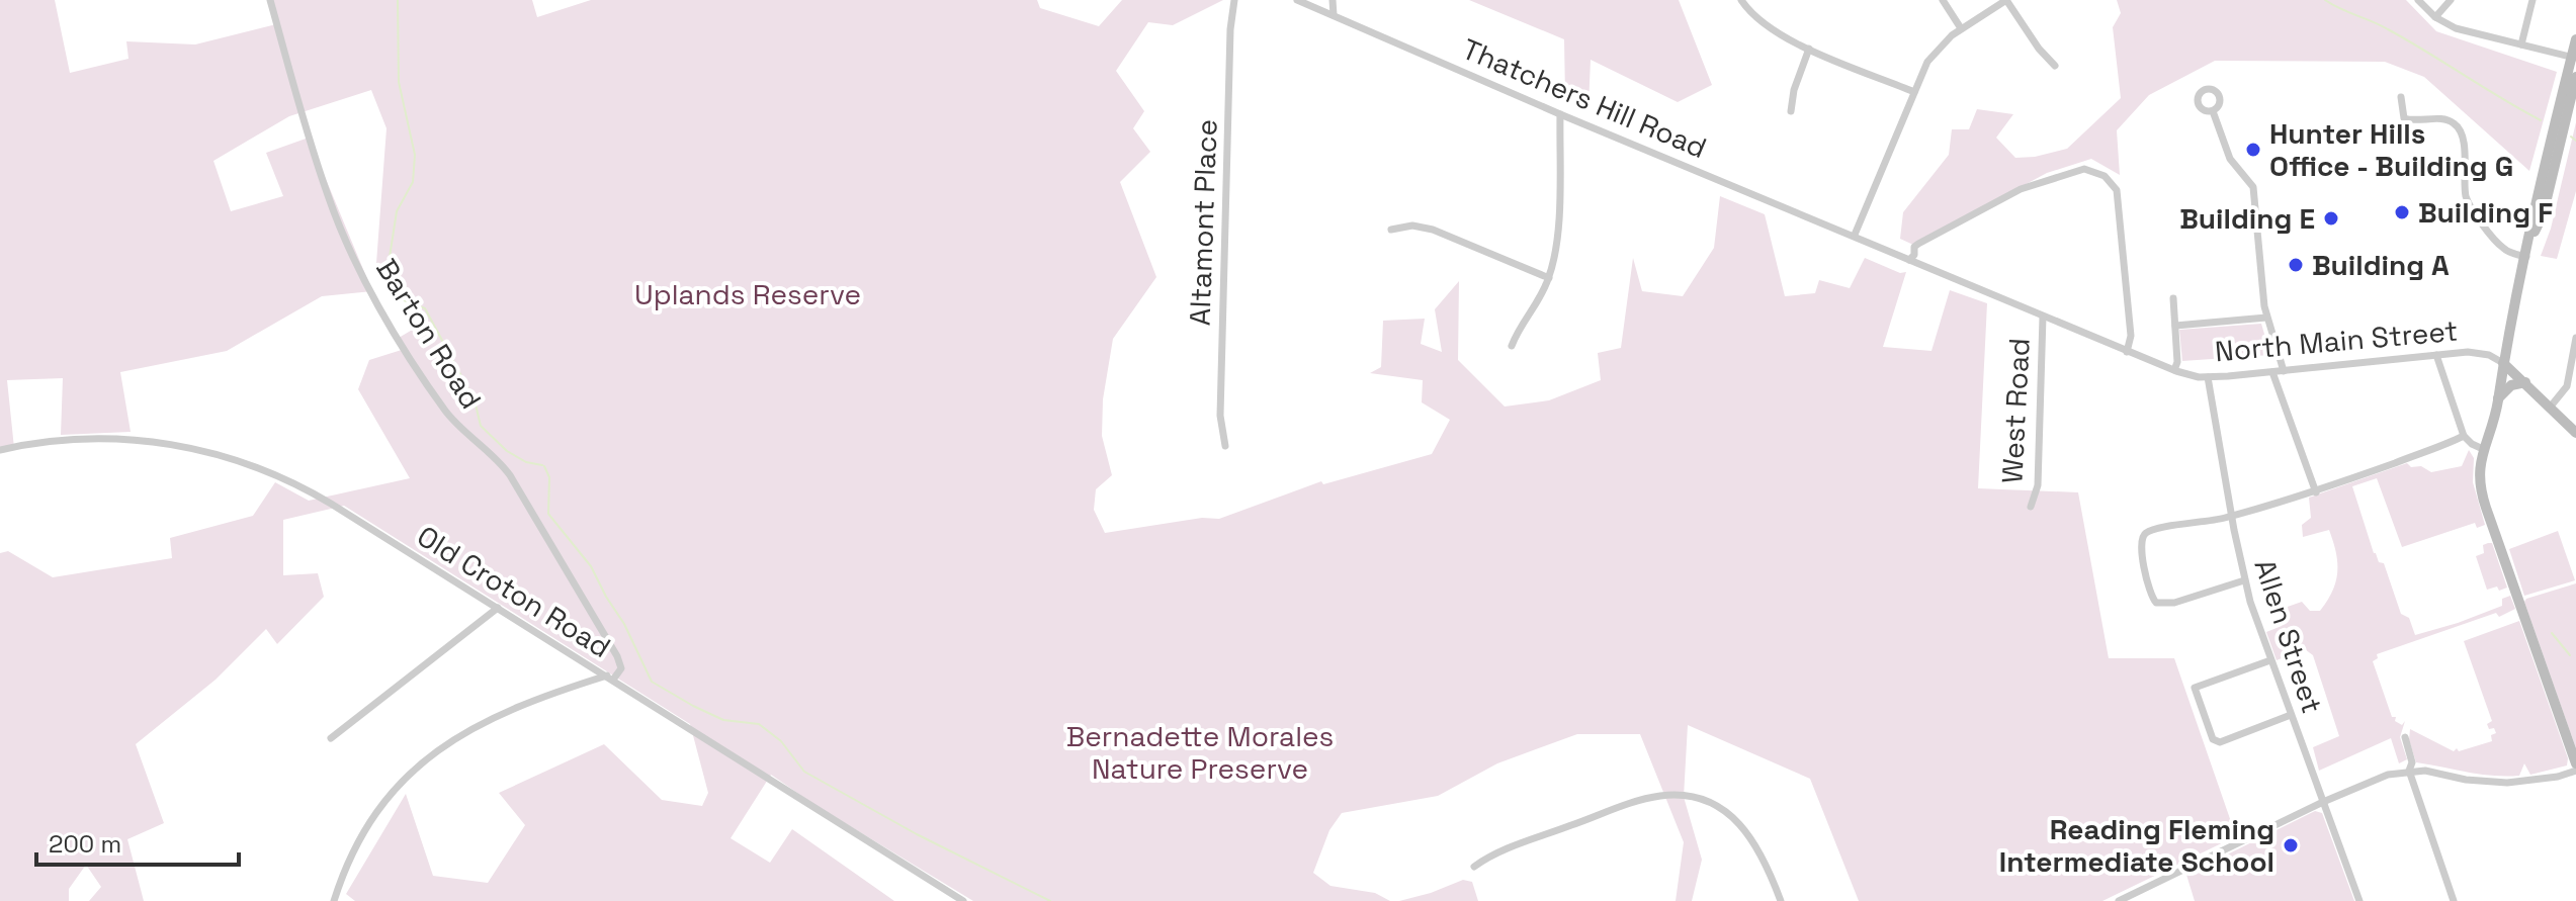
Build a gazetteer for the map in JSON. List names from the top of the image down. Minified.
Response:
{"streets":{"street":["Thatchers Hill Road","Altamont Place","Barton Road","North Main Street","West Road","Old Croton Road","Allen Street"]},"crossings":[["Thatchers Hill Road","North Main Street"],["Barton Road","Old Croton Road"],["North Main Street","West Road"],["North Main Street","Allen Street"]],"parks":["Uplands Reserve","Bernadette Morales Nature Preserve"],"places":["Hunter Hills Office - Building G","Building F","Building E","Building A","Reading Fleming Intermediate School"],"scale_bar":"200 m"}
